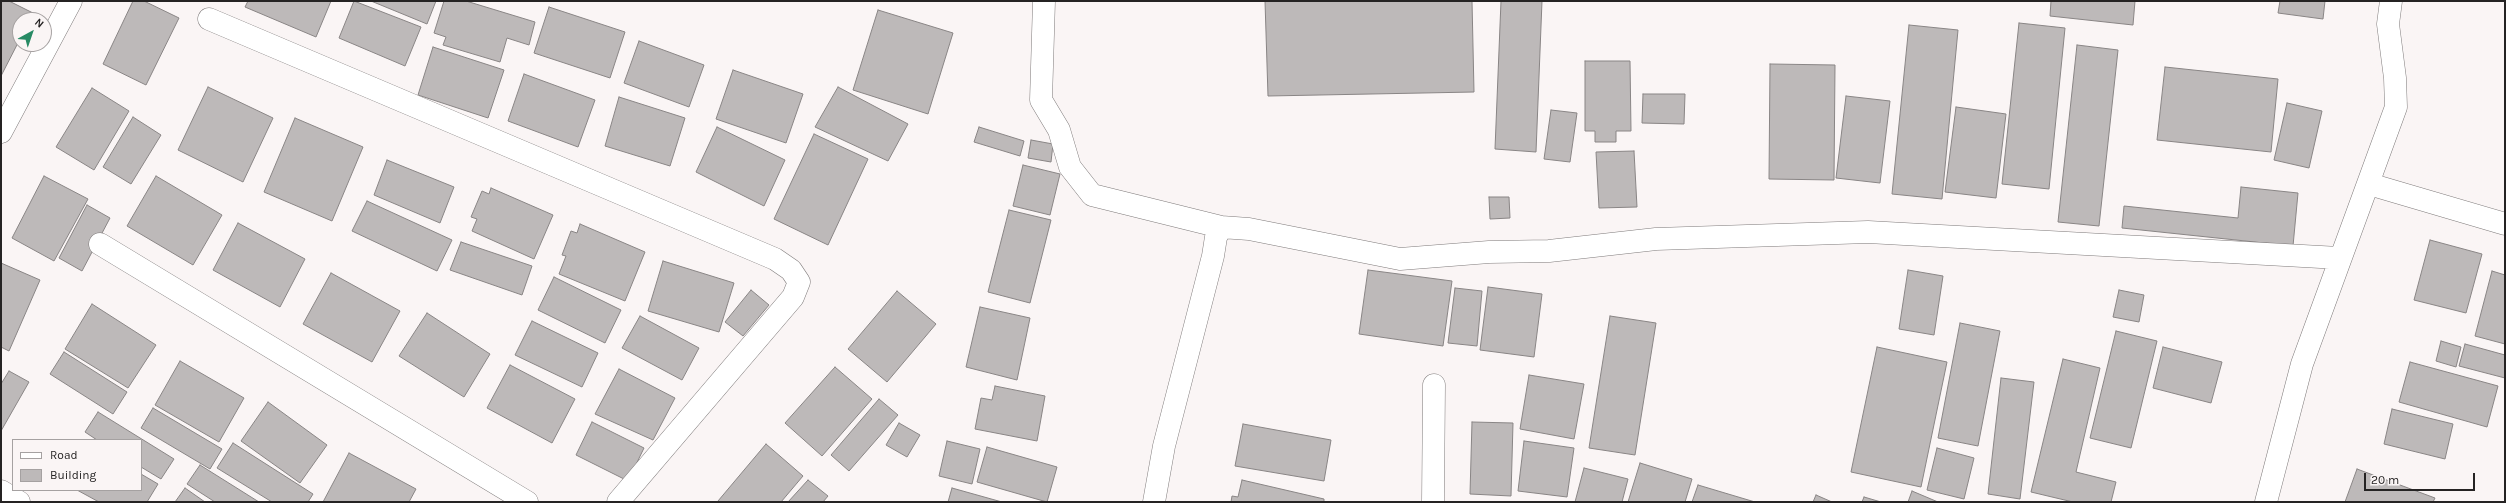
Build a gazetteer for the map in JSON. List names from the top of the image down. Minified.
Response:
{"legend":["Road","Building"],"scale_bar":"20 m","north":"top right"}
